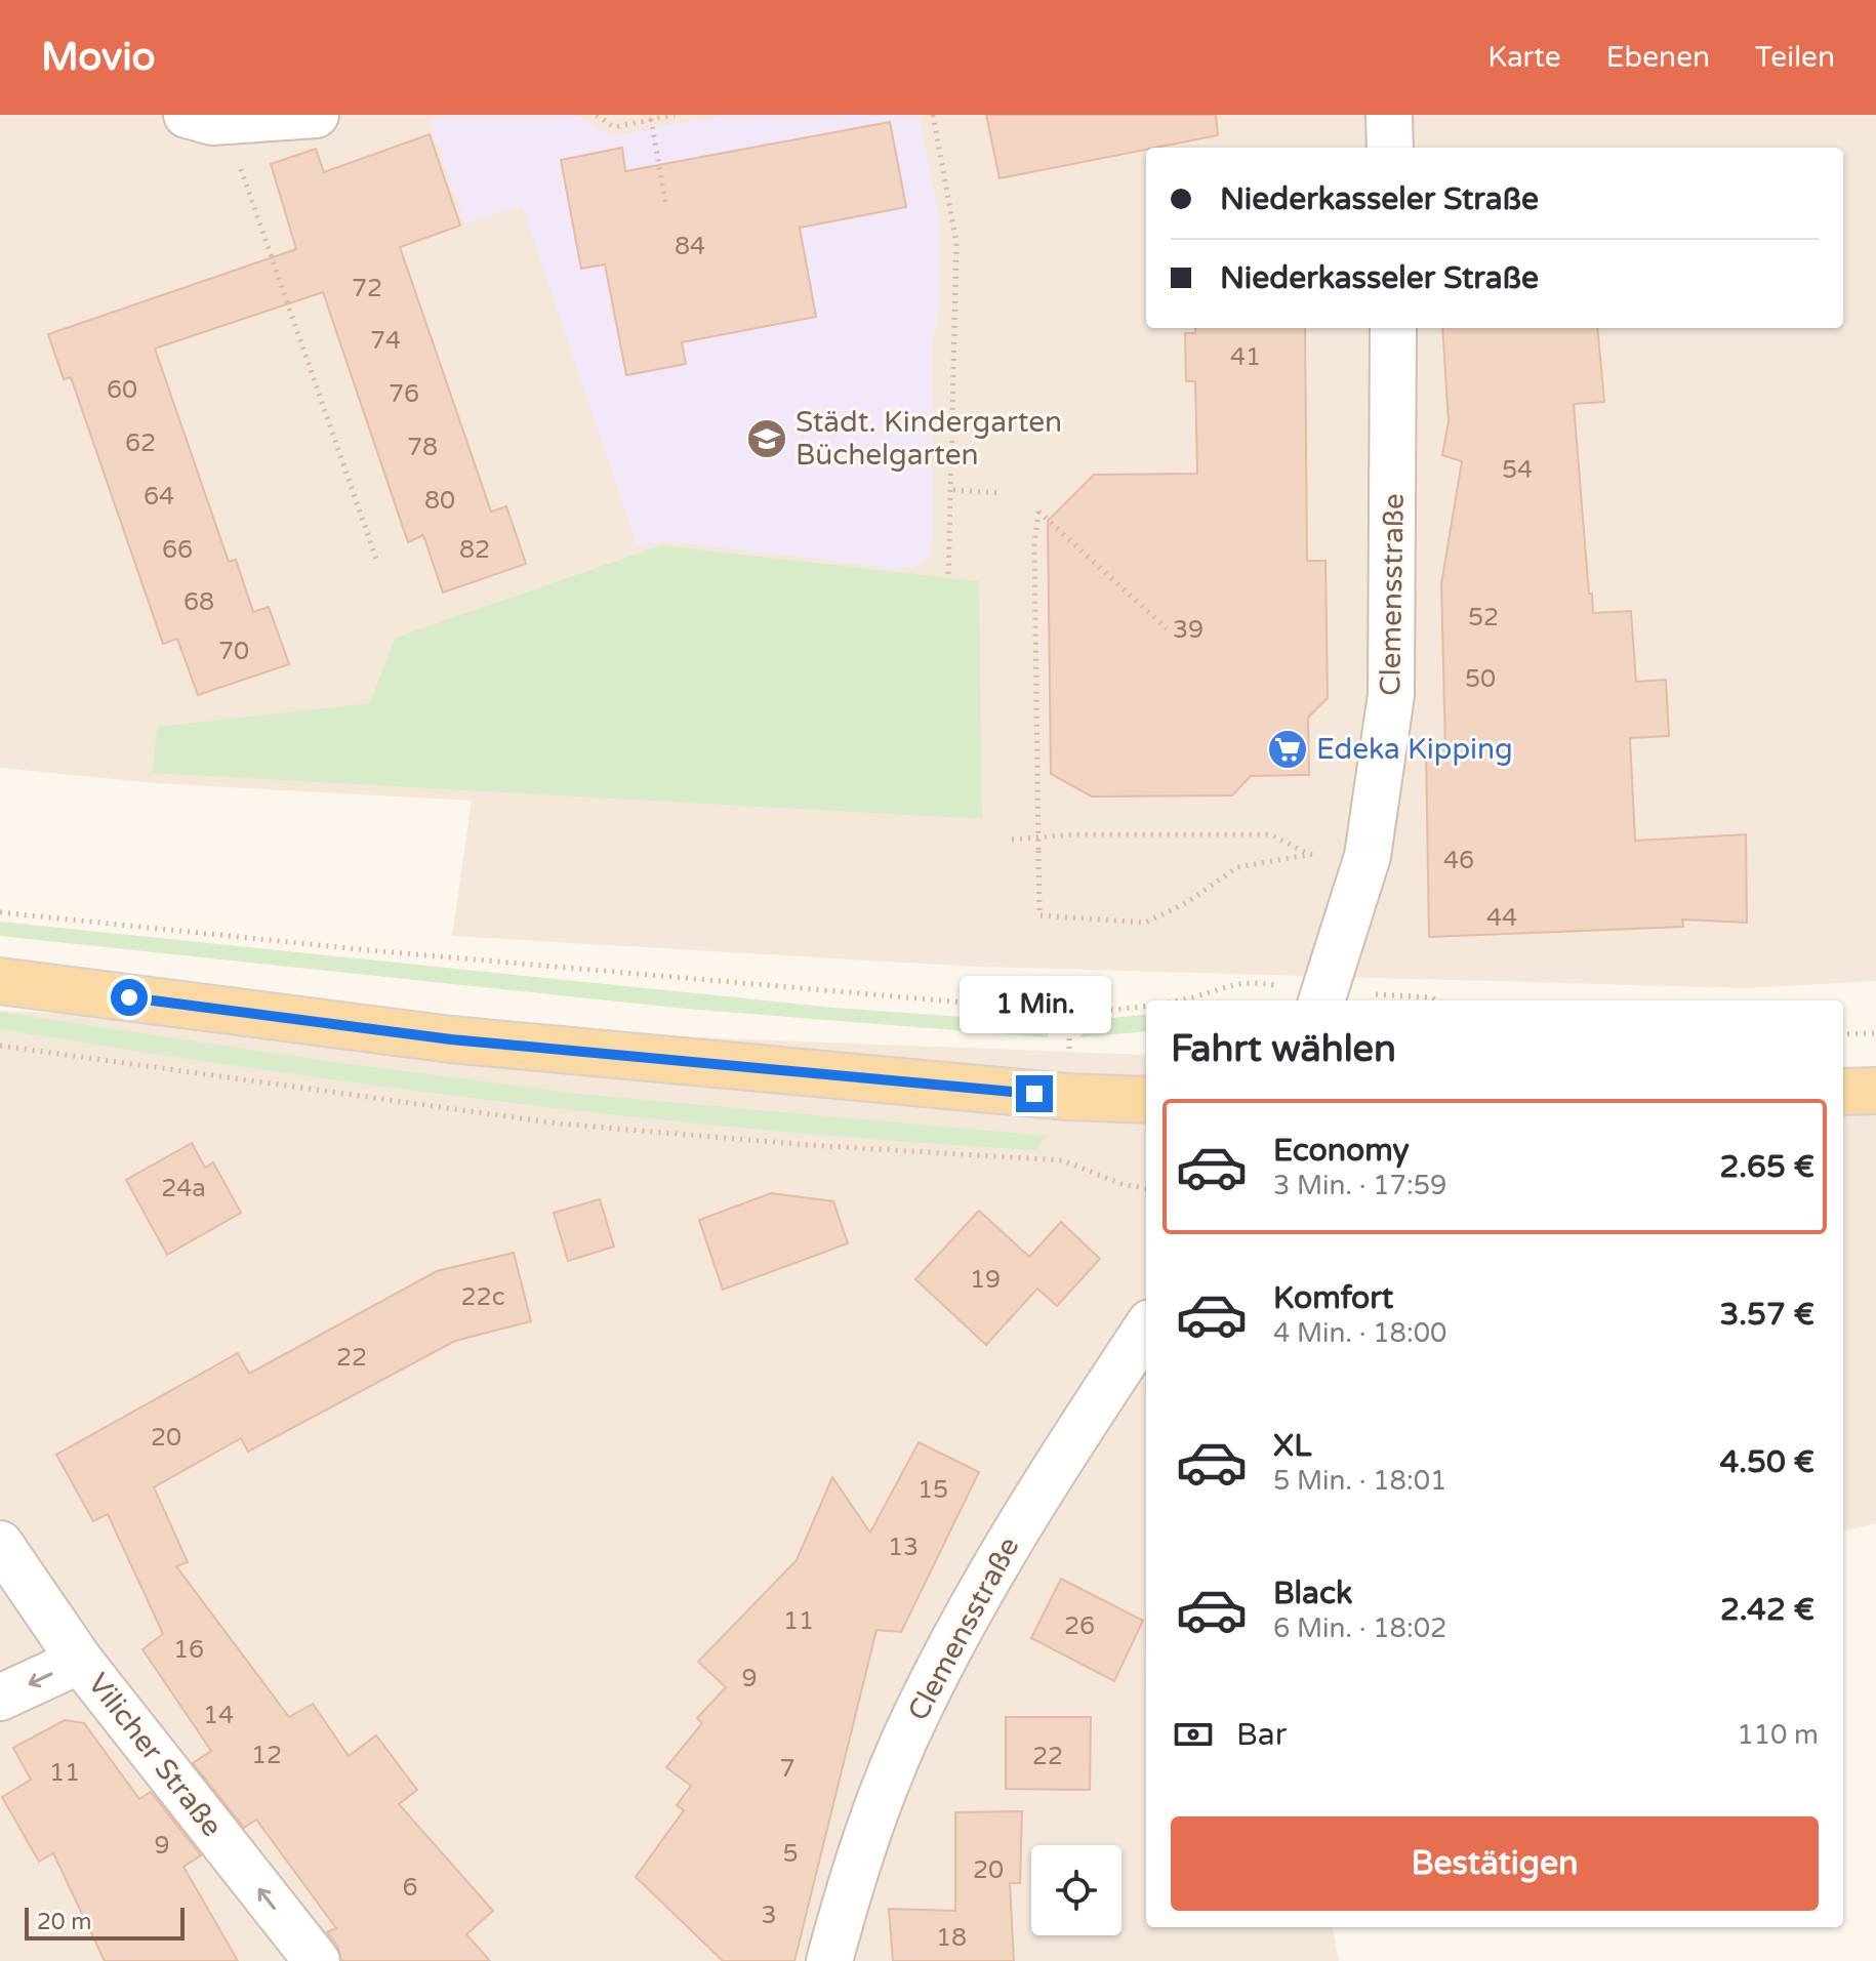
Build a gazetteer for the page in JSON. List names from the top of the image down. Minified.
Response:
{"streets":{"street":["Clemensstraße","Vilicher Straße"]},"one_way":["Vilicher Straße"],"places":{"school or university":["Städt. Kindergarten Büchelgarten"],"supermarket":["Edeka Kipping"]},"house_numbers":["84","72","74","41","60","76","62","78","54","64","80","66","82","68","52","39","70","50","46","44","24a","19","22c","22","20","15","13","11","26","16","9","14","12","22","7","11","9","5","20","6","3","18"],"scale_bar":"20 m","page":{"header":"Movio","nav":["Karte","Ebenen","Teilen"],"banner":["Niederkasseler Straße","Niederkasseler Straße"],"bubble":"1 Min.","heading":"Fahrt wählen","list":[{"name":"Economy","note":"3 Min. · 17:59","value":"2.65 €"},{"name":"Komfort","note":"4 Min. · 18:00","value":"3.57 €"},{"name":"XL","note":"5 Min. · 18:01","value":"4.50 €"},{"name":"Black","note":"6 Min. · 18:02","value":"2.42 €"}],"pay":["Bar","110 m"],"buttons":"Bestätigen","scale":"20 m"}}
